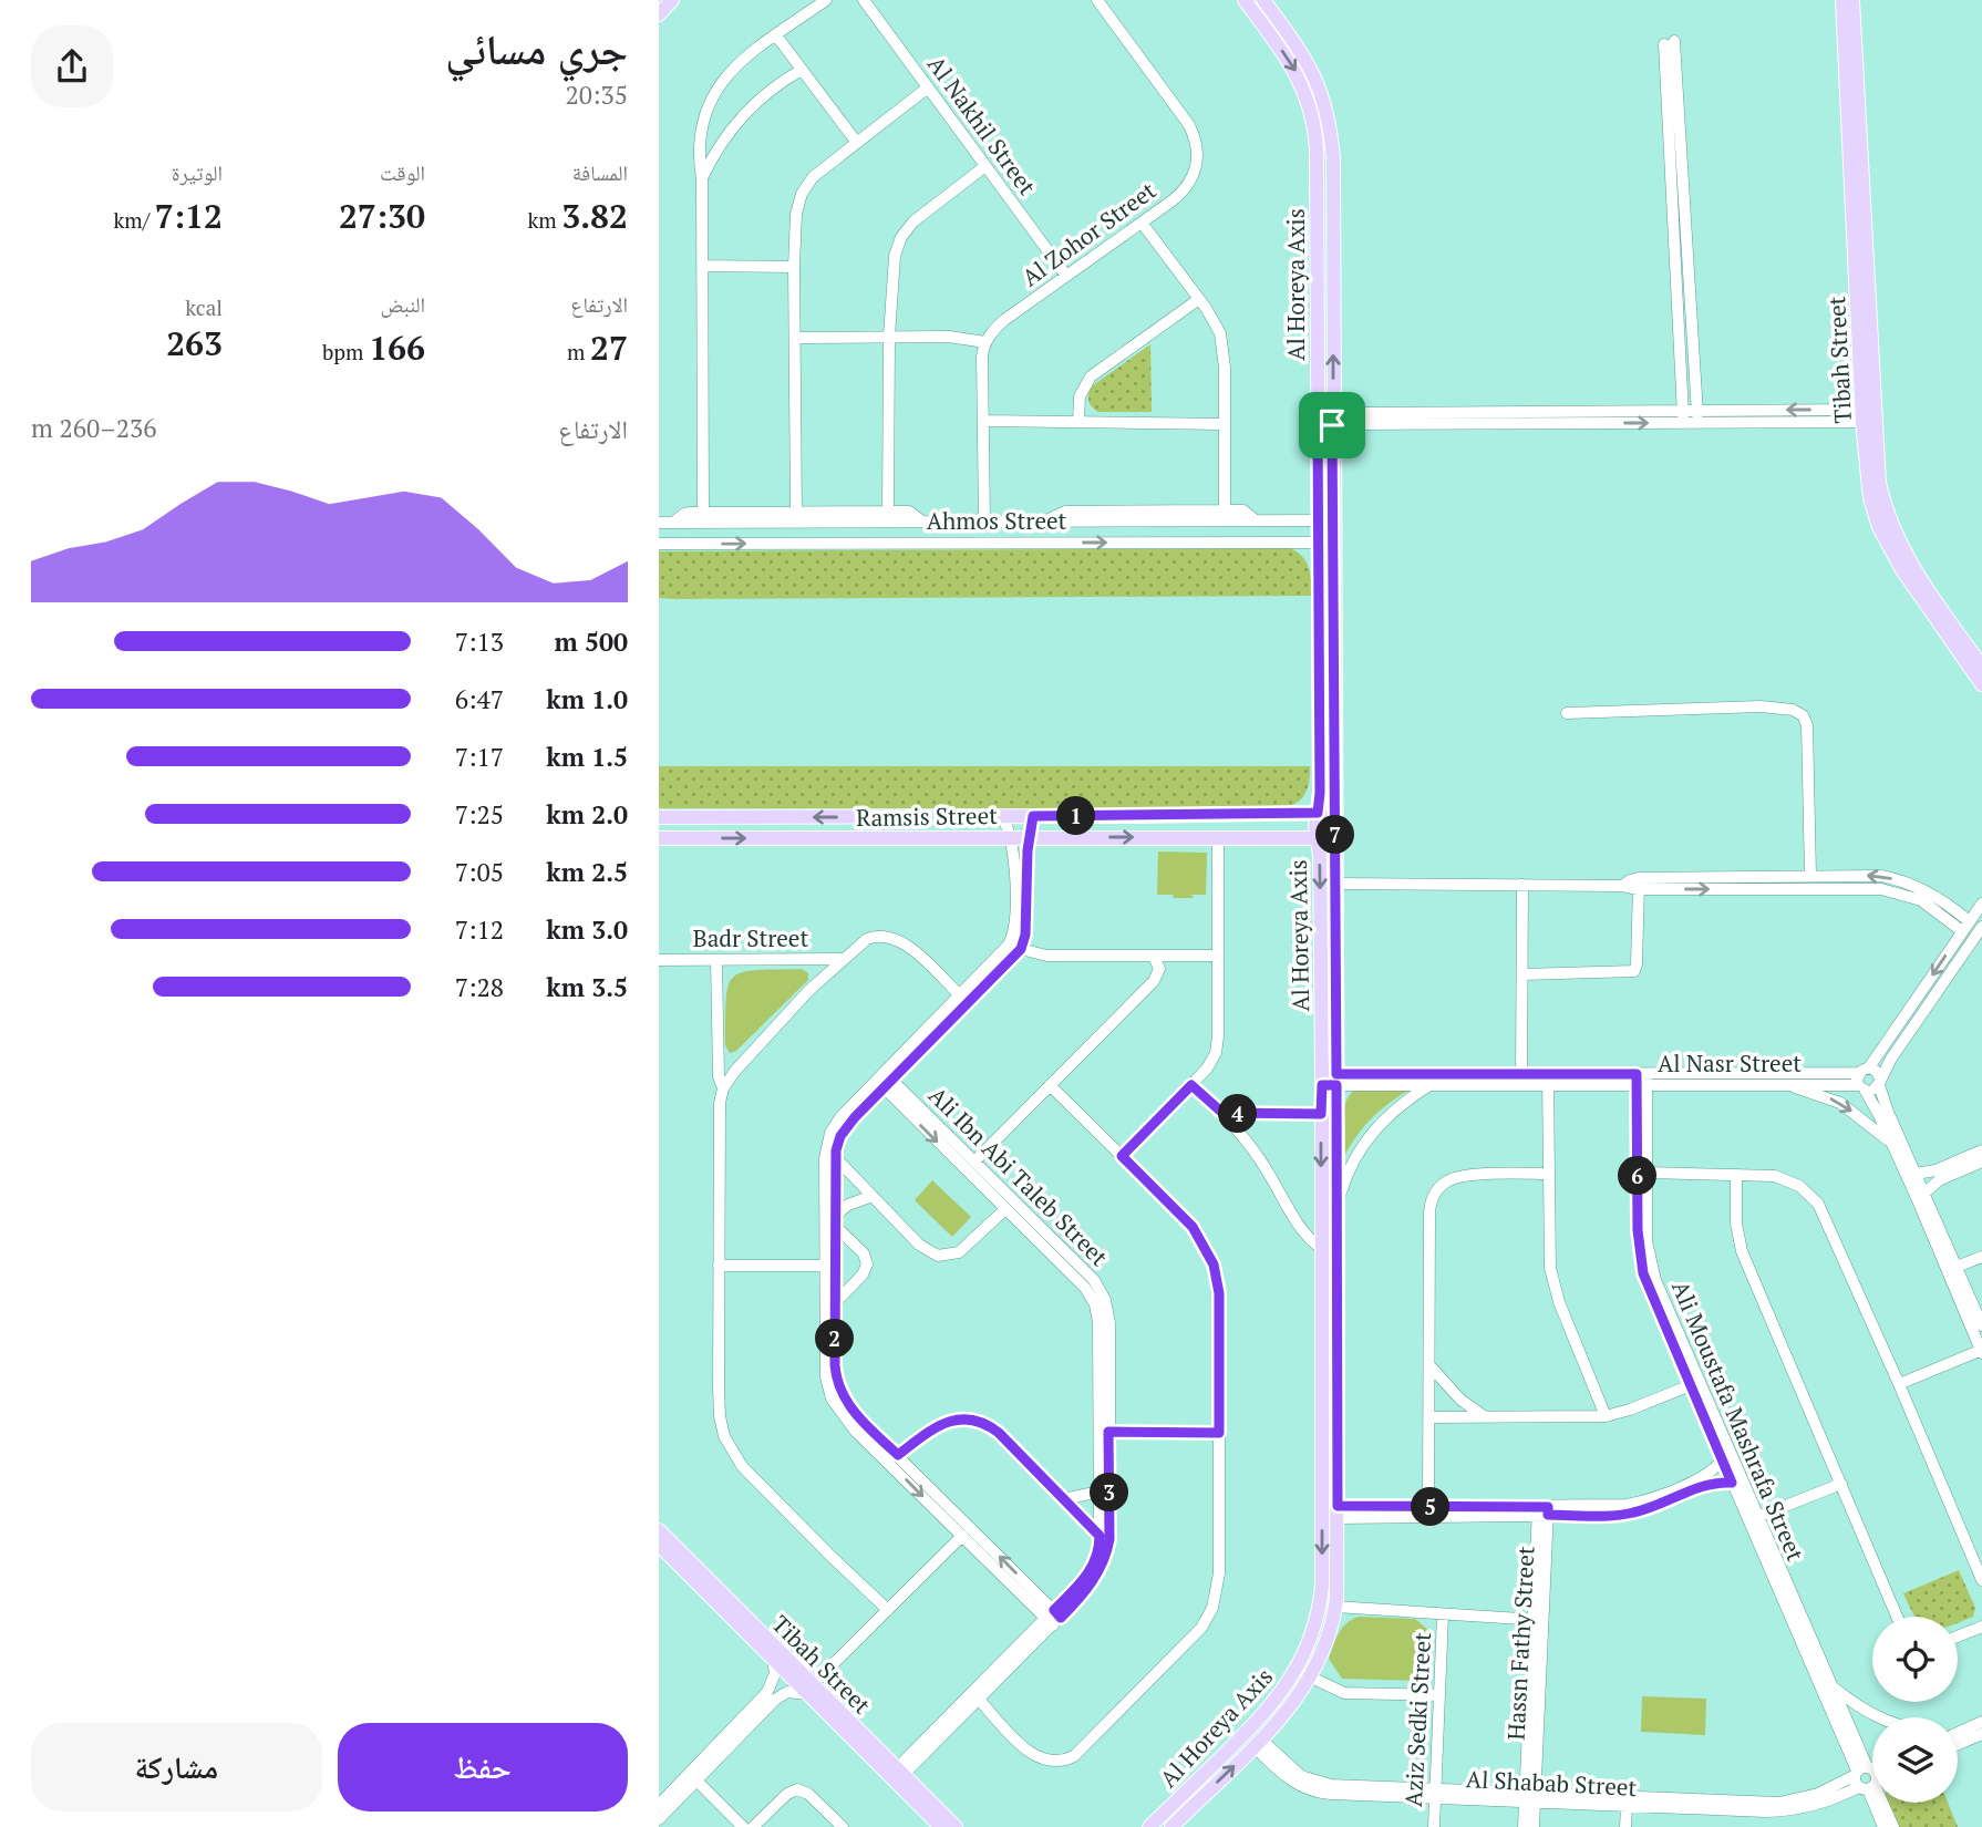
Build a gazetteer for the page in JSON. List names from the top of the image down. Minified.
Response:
{"streets":{"main road":["Al Horeya Axis","Tibah Street","Ramsis Street"],"street":["Al Nakhil Street","Al Zohor Street","Ahmos Street","Badr Street","Al Nasr Street","Ali Ibn Abi Taleb Street","Ali Moustafa Mashrafa Street","Hassn Fathy Street","Aziz Sedki Street","Al Shabab Street"]},"crossings":[["Al Nakhil Street","Al Zohor Street"],["Al Horeya Axis","Ahmos Street"],["Al Horeya Axis","Ramsis Street"],["Al Horeya Axis","Al Nasr Street"],["Al Horeya Axis","Al Shabab Street"],["Tibah Street","Ali Ibn Abi Taleb Street"],["Al Nasr Street","Ali Moustafa Mashrafa Street"],["Ali Moustafa Mashrafa Street","Al Shabab Street"],["Hassn Fathy Street","Al Shabab Street"],["Aziz Sedki Street","Al Shabab Street"]],"page":{"heading":["جري مسائي","20:35"],"stats":[["المسافة","3.82 km"],["الوقت","27:30"],["الوتيرة","7:12 /km"],["الارتفاع","27 m"],["النبض","166 bpm"],["kcal","263"]],"chart":["الارتفاع","236–260 m"],"list":[{"name":"500 m","note":"7:13"},{"name":"1.0 km","note":"6:47"},{"name":"1.5 km","note":"7:17"},{"name":"2.0 km","note":"7:25"},{"name":"2.5 km","note":"7:05"},{"name":"3.0 km","note":"7:12"},{"name":"3.5 km","note":"7:28"}],"pins":["1","7","4","6","2","3","5"],"buttons":["حفظ","مشاركة"]}}
